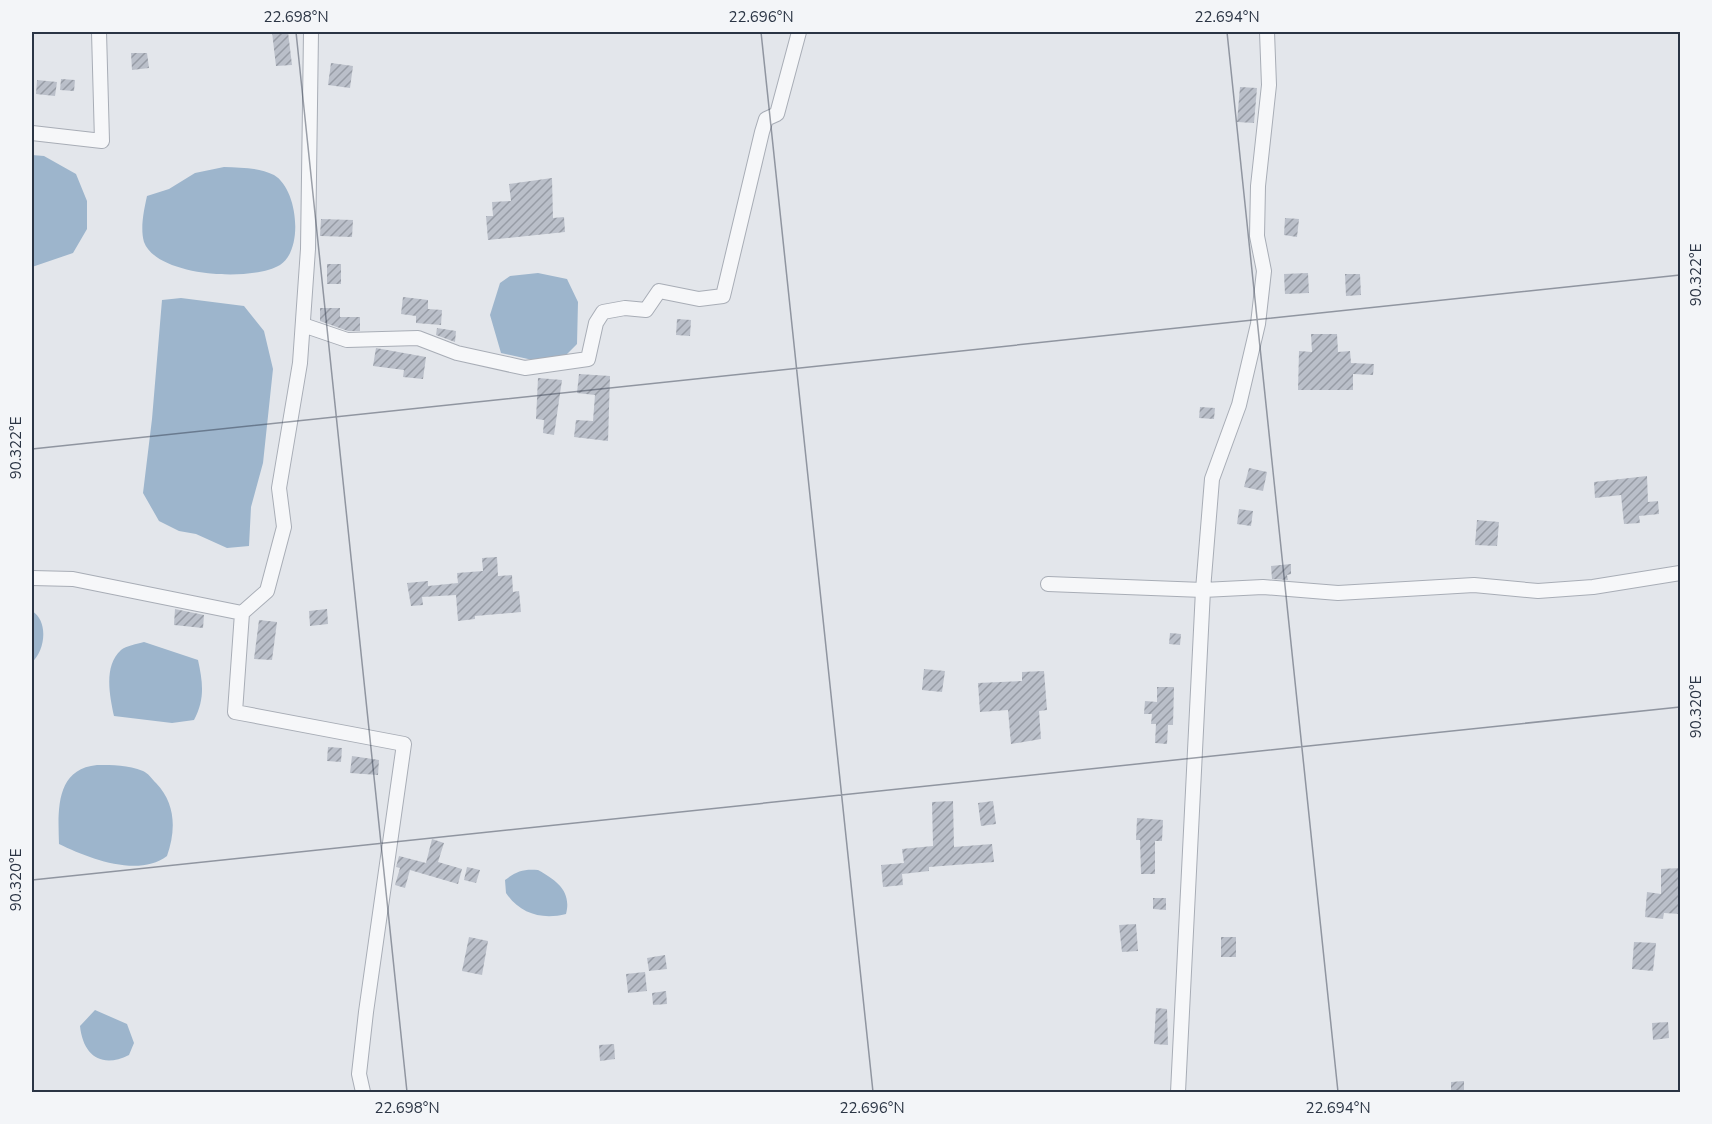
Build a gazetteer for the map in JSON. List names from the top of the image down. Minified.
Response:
{"coordinates":["22.698°N","22.696°N","22.694°N","90.322°E","90.320°E"]}
